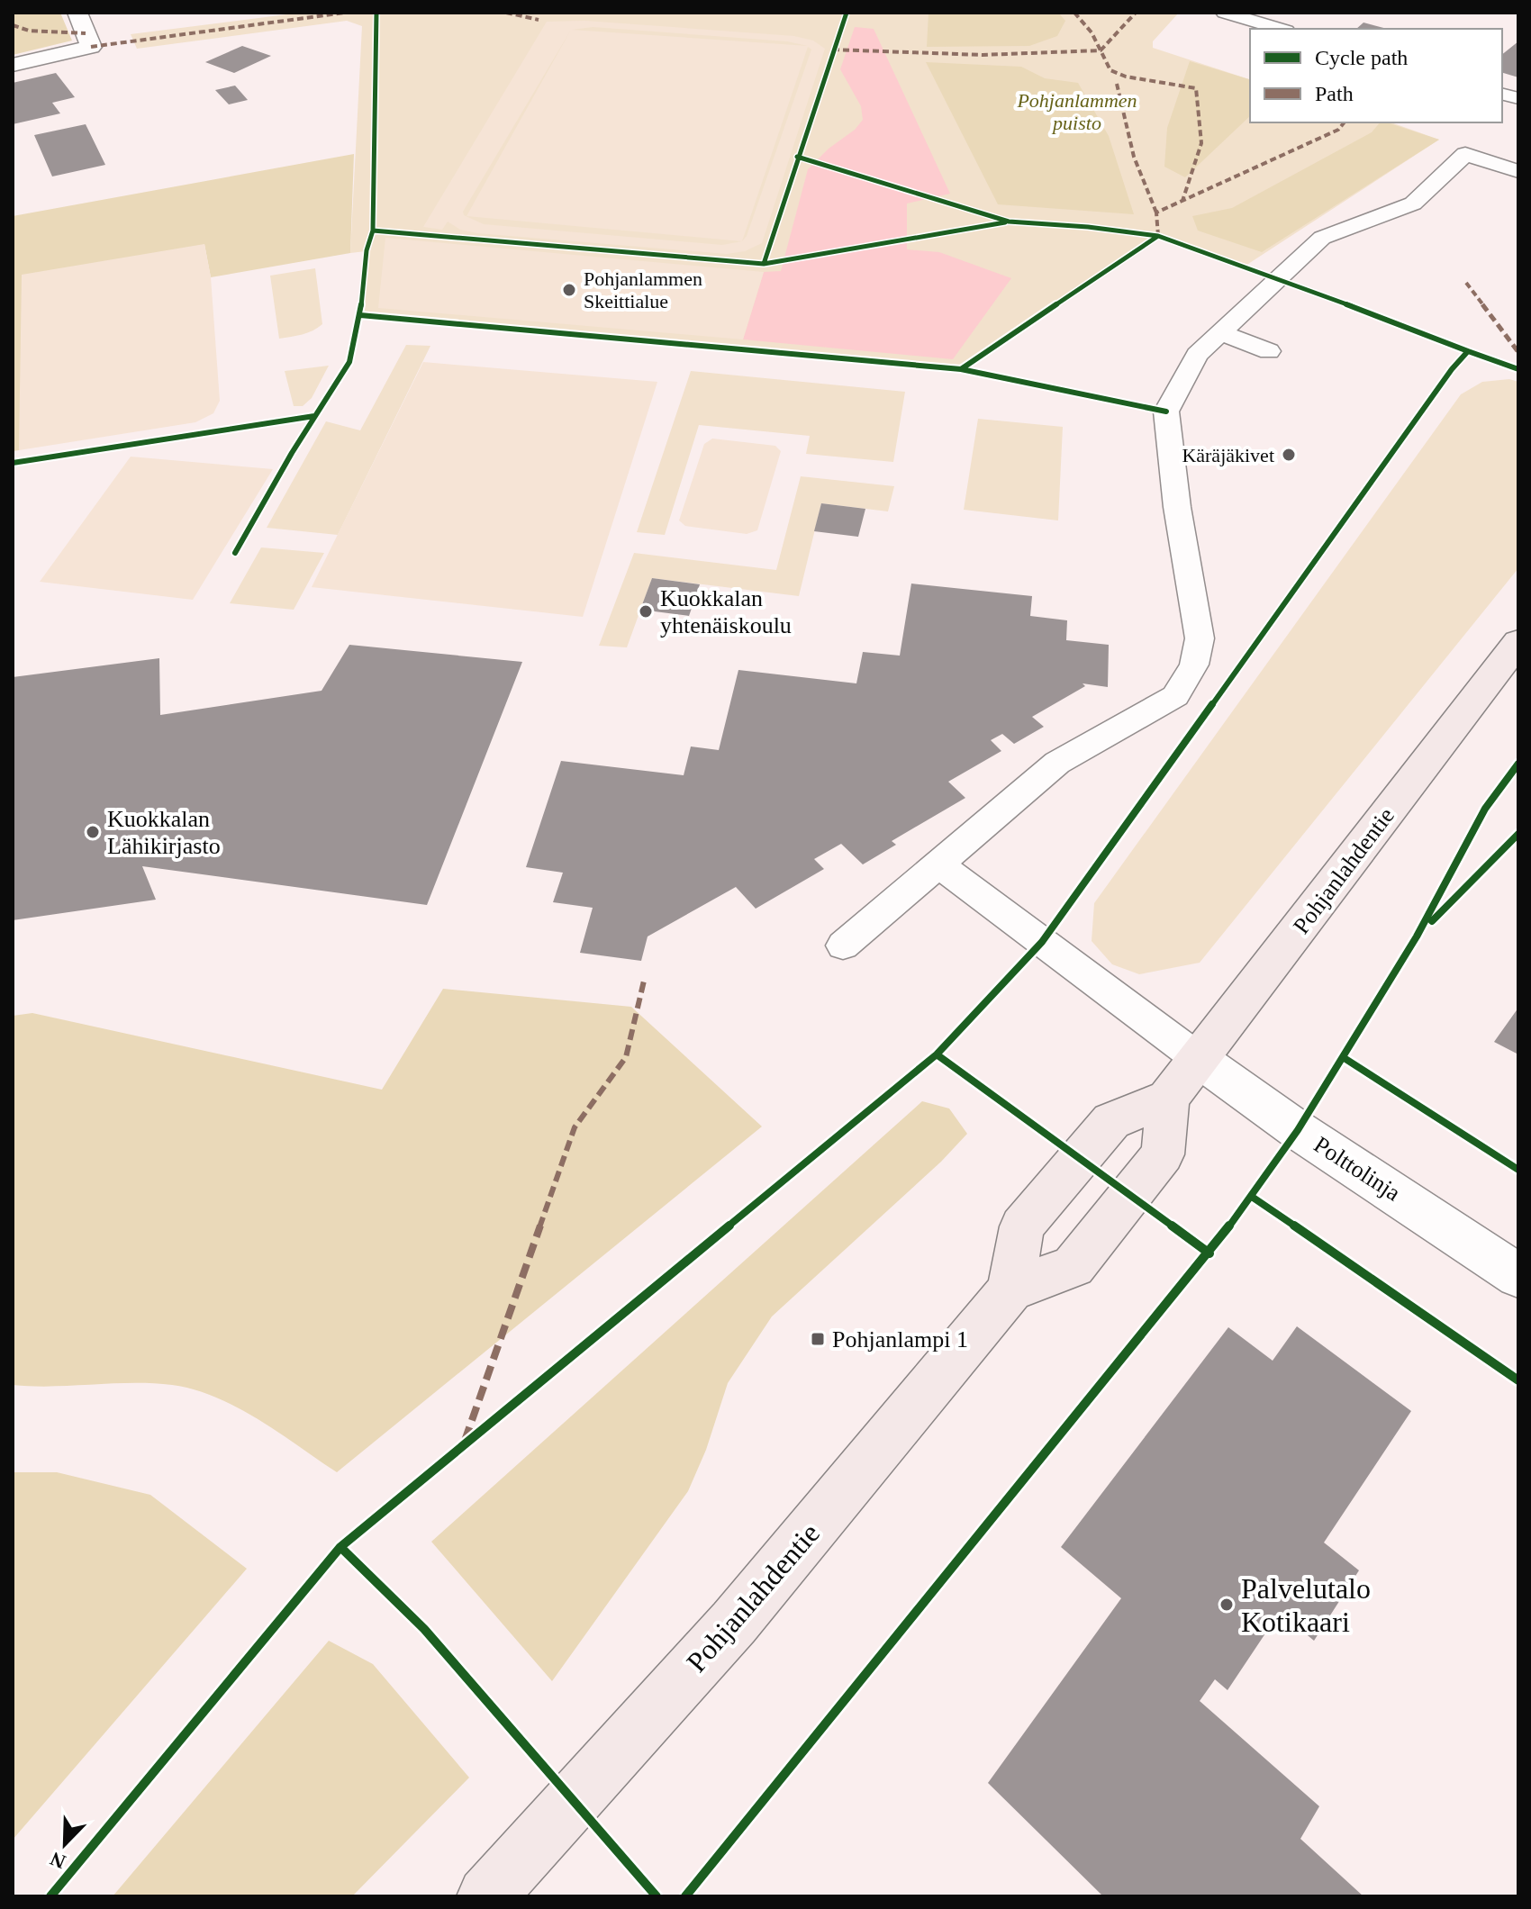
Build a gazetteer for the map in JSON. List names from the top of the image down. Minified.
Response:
{"streets":{"main road":["Pohjanlahdentie"],"street":["Polttolinja"]},"crossings":[["Pohjanlahdentie","Polttolinja"]],"parks":["Pohjanlammen puisto"],"places":{"other":["Pohjanlammen Skeittialue","Käräjäkivet","Kuokkalan yhtenäiskoulu","Kuokkalan Lähikirjasto","Palvelutalo Kotikaari"],"transit":["Pohjanlampi 1"]},"legend":["Cycle path","Path"],"north":"bottom left"}
